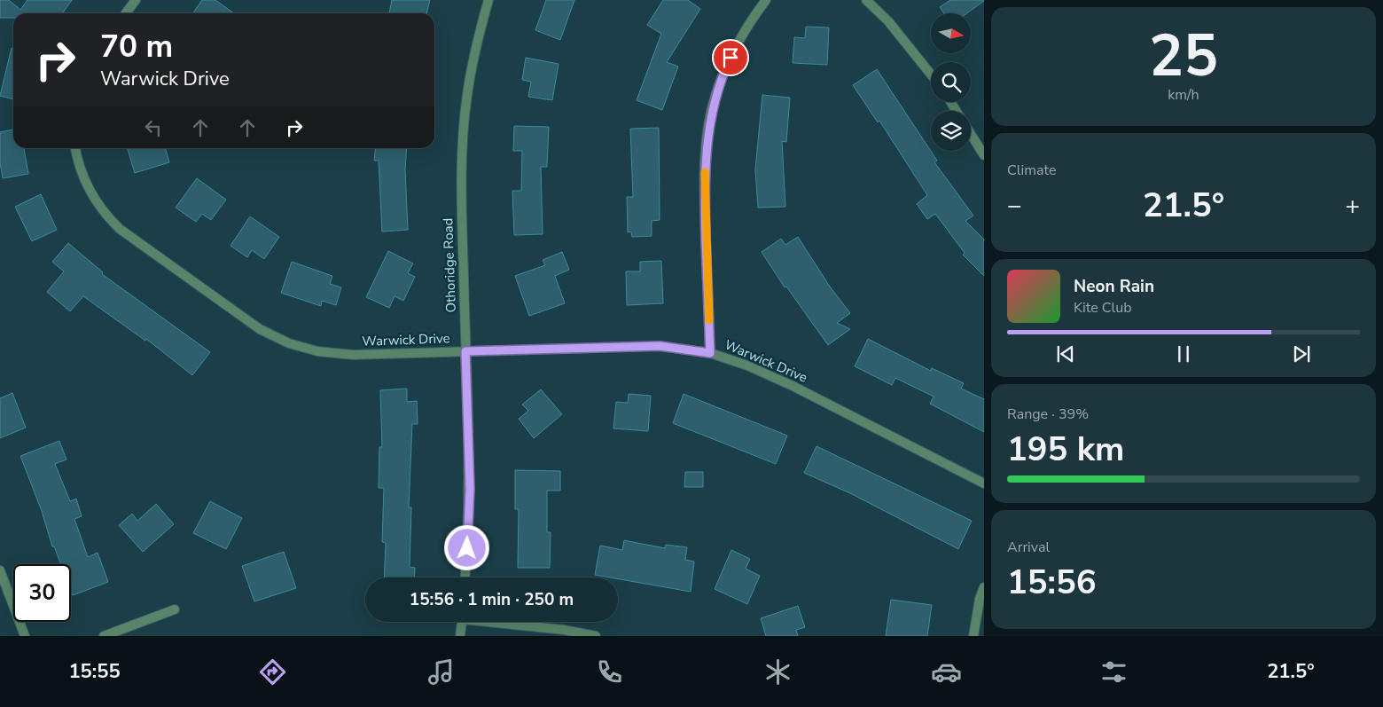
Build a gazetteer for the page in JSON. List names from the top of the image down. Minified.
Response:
{"streets":{"street":["Othoridge Road","Warwick Drive"]},"crossings":[["Othoridge Road","Warwick Drive"]],"north":"right","page":{"tile":[["25","km/h"],"Climate",["Range · 39%","195 km"],["Arrival","15:56"]],"turn":["70 m","Warwick Drive"],"heat":["−","21.5°","+"],"song":["Neon Rain","Kite Club"],"limit":"30","trip":"15:56 · 1 min · 250 m","tabs":["15:55","21.5°"]}}
